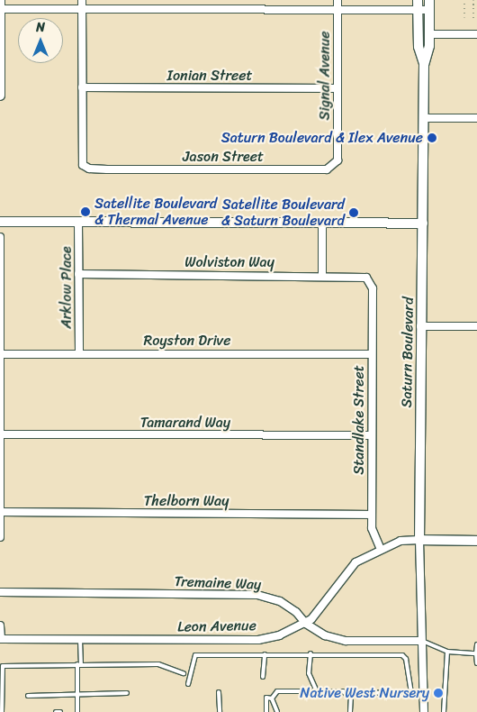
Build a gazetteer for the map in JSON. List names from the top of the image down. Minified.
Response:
{"streets":{"street":["Ionian Street","Signal Avenue","Jason Street","Wolviston Way","Arklow Place","Royston Drive","Saturn Boulevard","Standlake Street","Tamarand Way","Thelborn Way","Tremaine Way","Leon Avenue"]},"crossings":[["Ionian Street","Signal Avenue"],["Ionian Street","Jason Street"],["Signal Avenue","Jason Street"],["Wolviston Way","Arklow Place"],["Wolviston Way","Standlake Street"],["Arklow Place","Royston Drive"],["Royston Drive","Standlake Street"],["Saturn Boulevard","Tremaine Way"],["Saturn Boulevard","Leon Avenue"],["Standlake Street","Tamarand Way"],["Standlake Street","Thelborn Way"],["Standlake Street","Leon Avenue"],["Tremaine Way","Leon Avenue"]],"places":["Saturn Boulevard & Ilex Avenue","Satellite Boulevard & Thermal Avenue","Satellite Boulevard & Saturn Boulevard","Native West Nursery"],"north":"top"}
